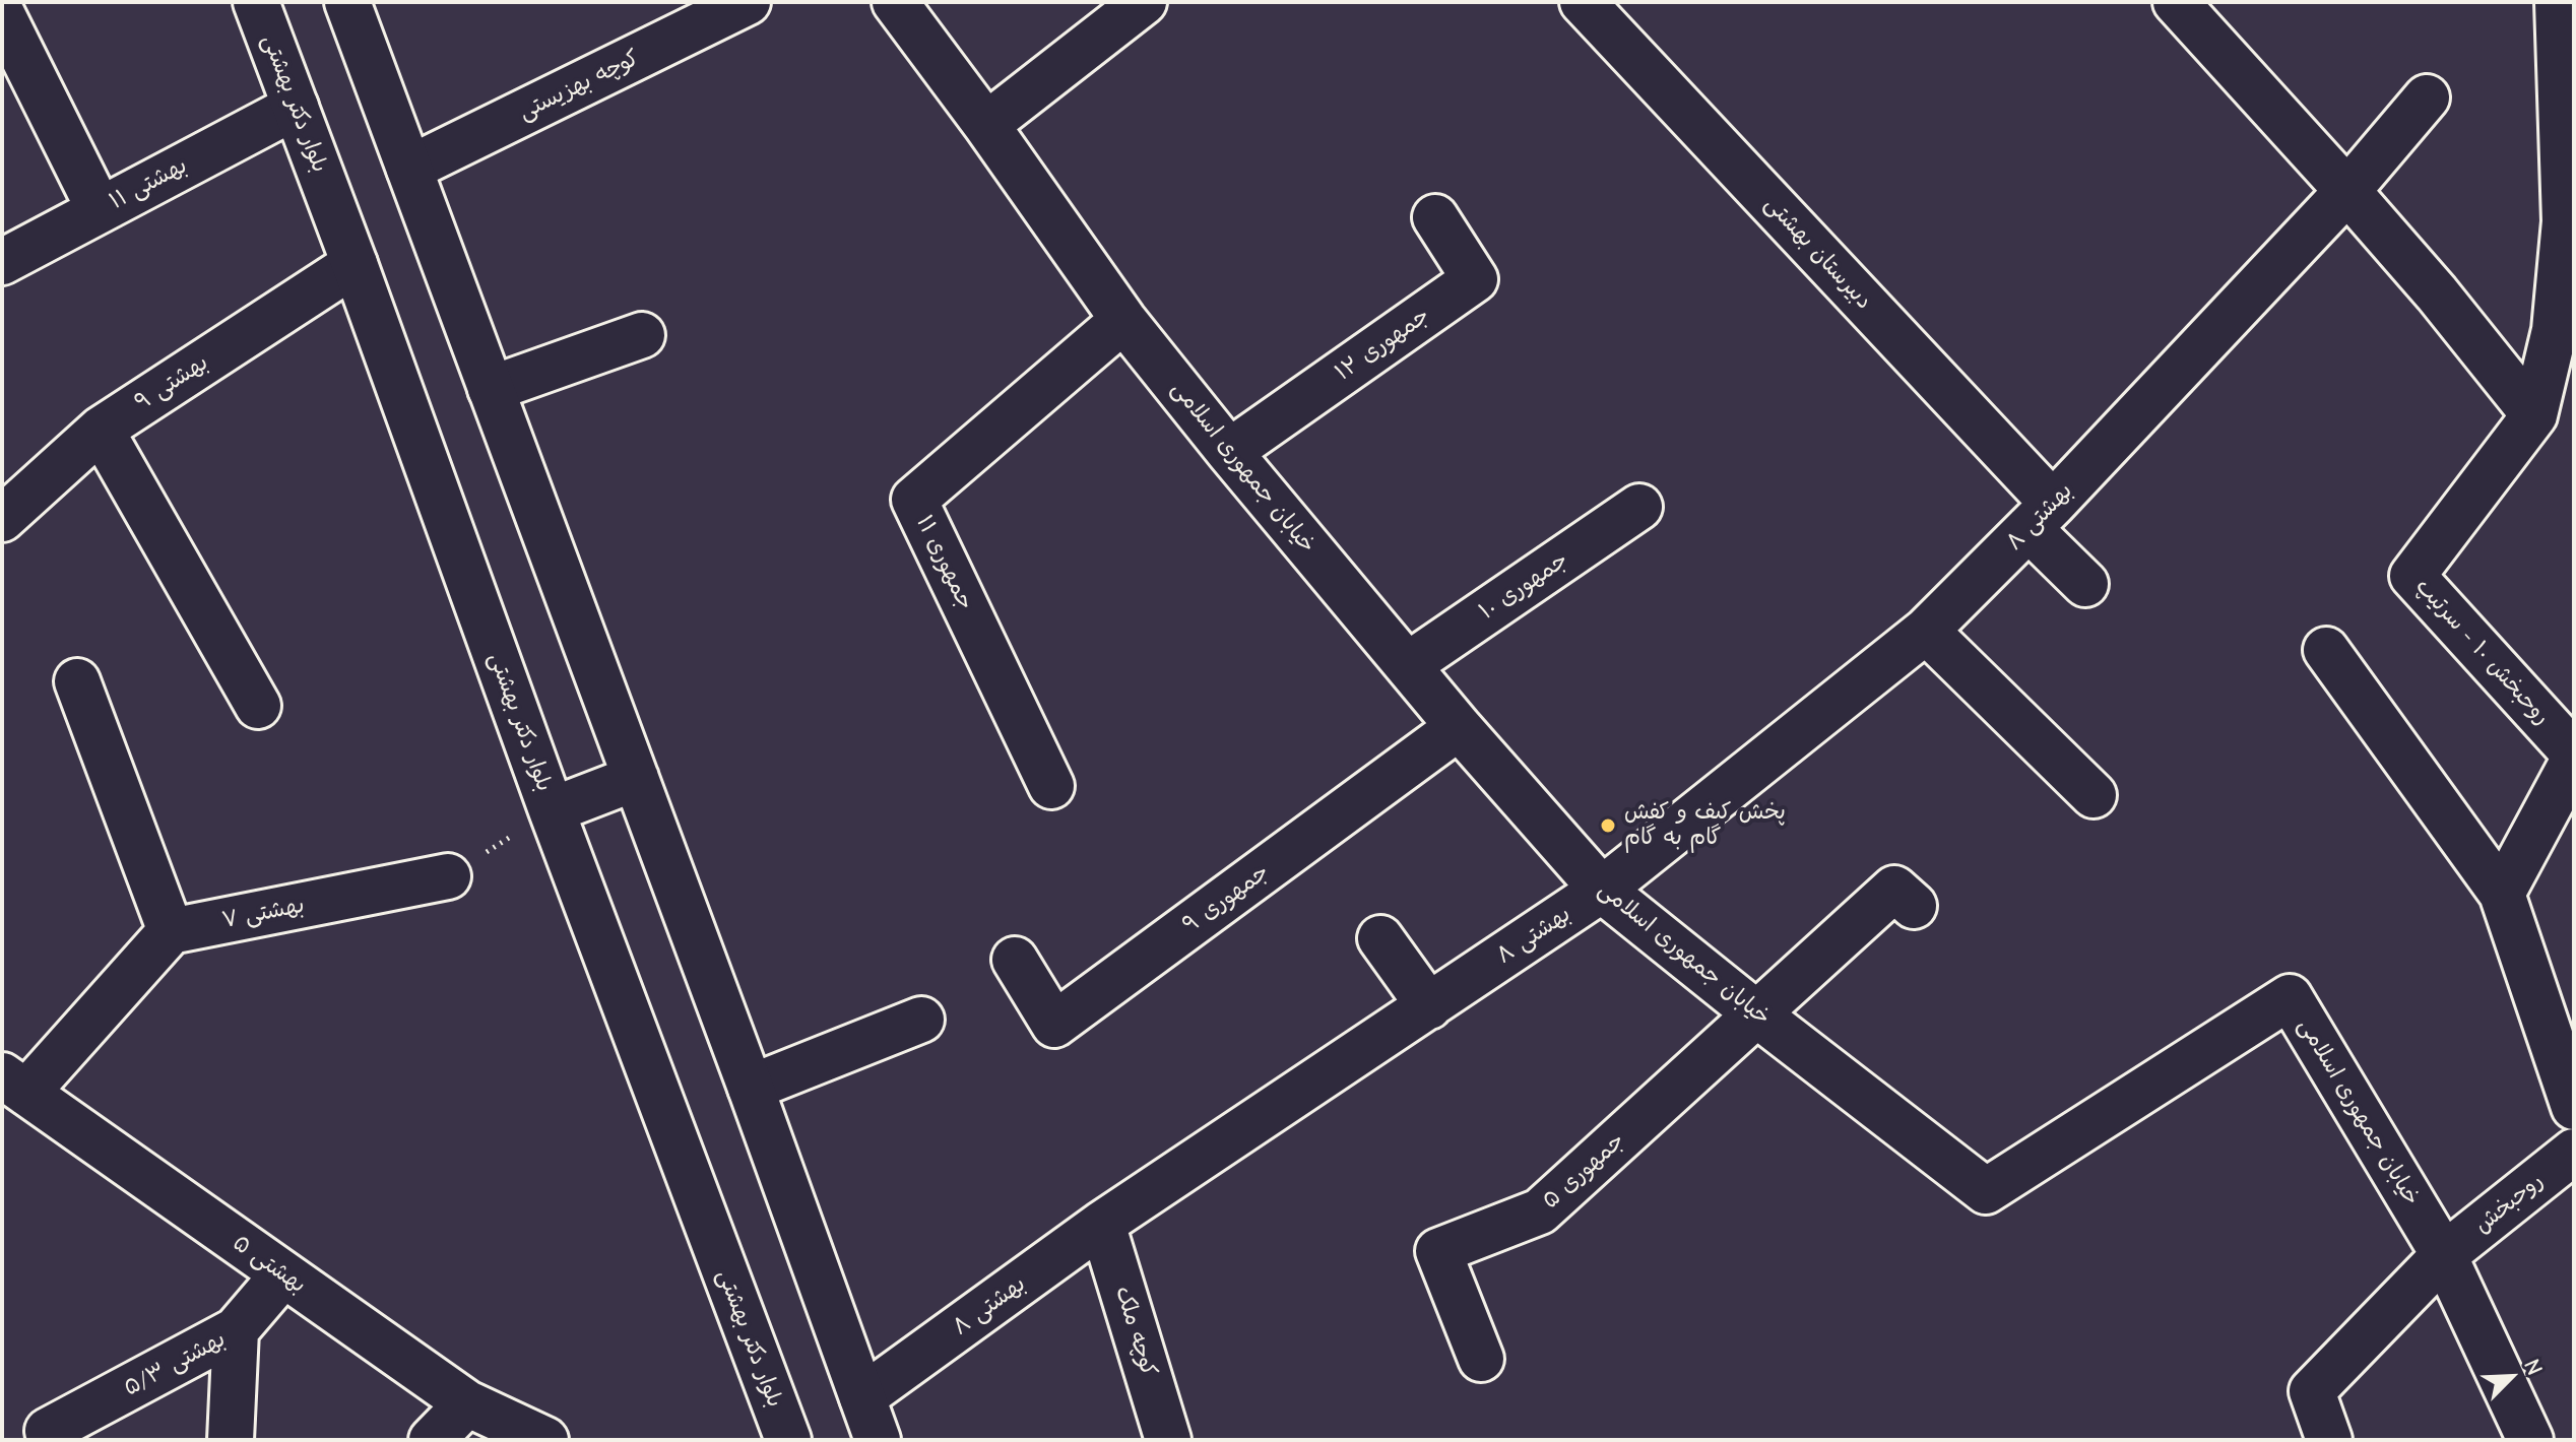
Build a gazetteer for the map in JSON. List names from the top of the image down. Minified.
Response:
{"streets":{"street":["کوچه بهزیستی","بلوار دکتر بهشتی","بهشتی ۱۱","دبیرستان بهشتی","جمهوری ۱۲","بهشتی ۹","خیابان جمهوری اسلامی","بهشتی ۸","جمهوری ۱۱","جمهوری ۱۰","روحبخش ۱۰ - سرتیپ","جمهوری ۹","بهشتی ۷","جمهوری ۵","روحبخش","بهشتی ۵","کوچه ملک","بهشتی ۵/۳"]},"crossings":[["بلوار دکتر بهشتی","بهشتی ۱۱"],["بلوار دکتر بهشتی","بهشتی ۹"],["دبیرستان بهشتی","بهشتی ۸"],["جمهوری ۱۲","خیابان جمهوری اسلامی"],["خیابان جمهوری اسلامی","بهشتی ۸"],["خیابان جمهوری اسلامی","جمهوری ۱۱"],["خیابان جمهوری اسلامی","جمهوری ۱۰"],["خیابان جمهوری اسلامی","جمهوری ۹"],["خیابان جمهوری اسلامی","جمهوری ۵"],["خیابان جمهوری اسلامی","روحبخش"],["بهشتی ۸","کوچه ملک"],["بهشتی ۵","بهشتی ۵/۳"]],"places":["پخش کیف و کفش گام به گام"],"north":"top right"}
